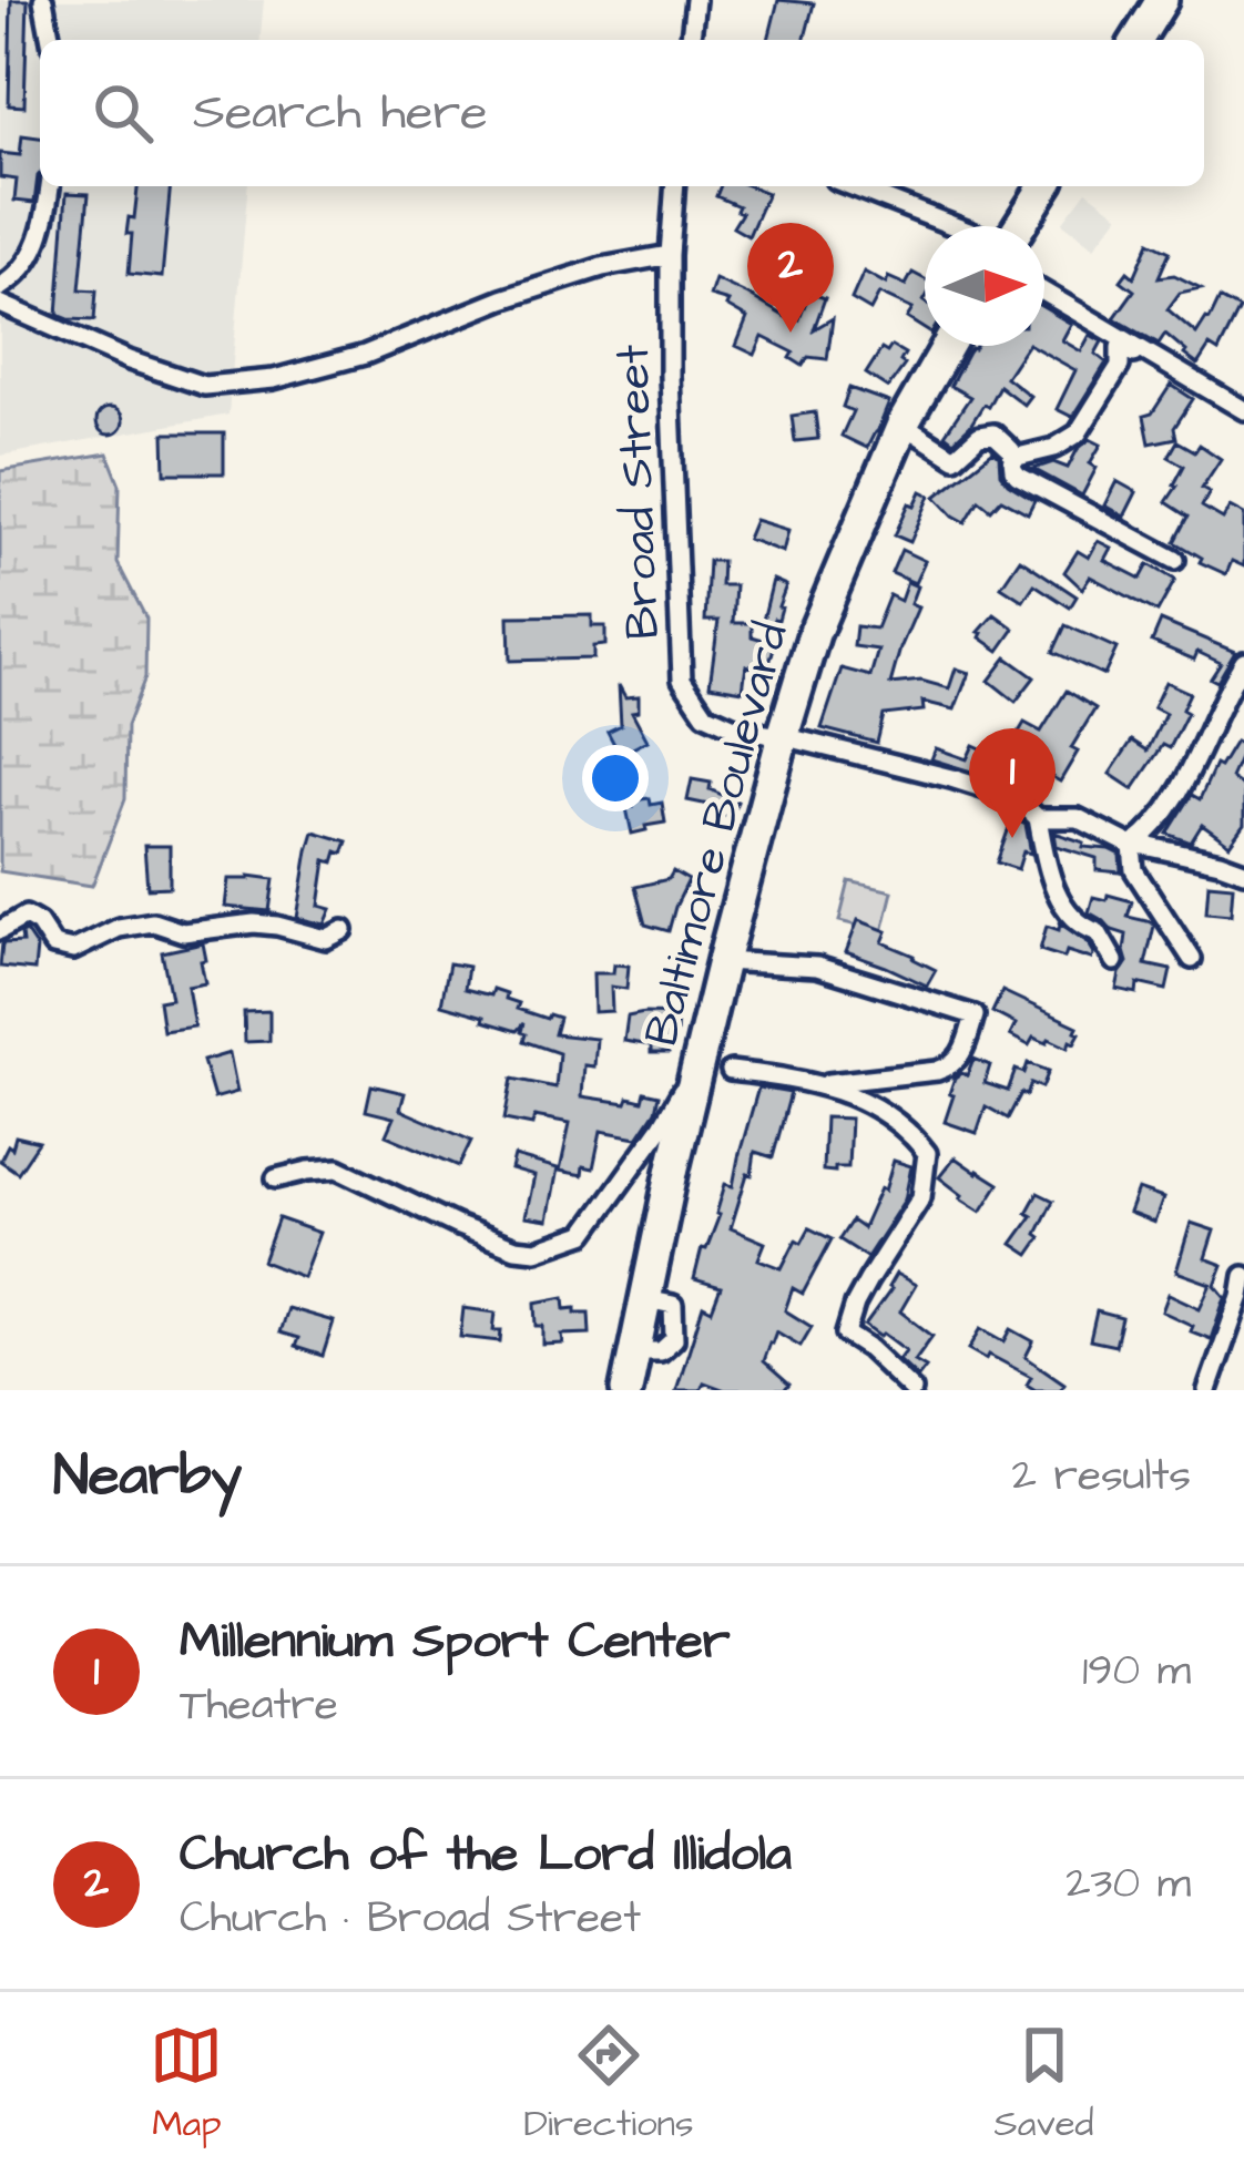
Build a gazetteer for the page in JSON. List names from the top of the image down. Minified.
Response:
{"streets":{"highway":["Baltimore Boulevard"],"street":["Broad Street"]},"crossings":[["Broad Street","Baltimore Boulevard"]],"north":"right","page":{"search":"Search here","pins":["2","1"],"heading":["Nearby","2 results"],"list":[{"mark":"1","name":"Millennium Sport Center","note":"Theatre","value":"190 m"},{"mark":"2","name":"Church of the Lord Illidola","note":"Church · Broad Street","value":"230 m"}],"nav":["Map","Directions","Saved"]}}
